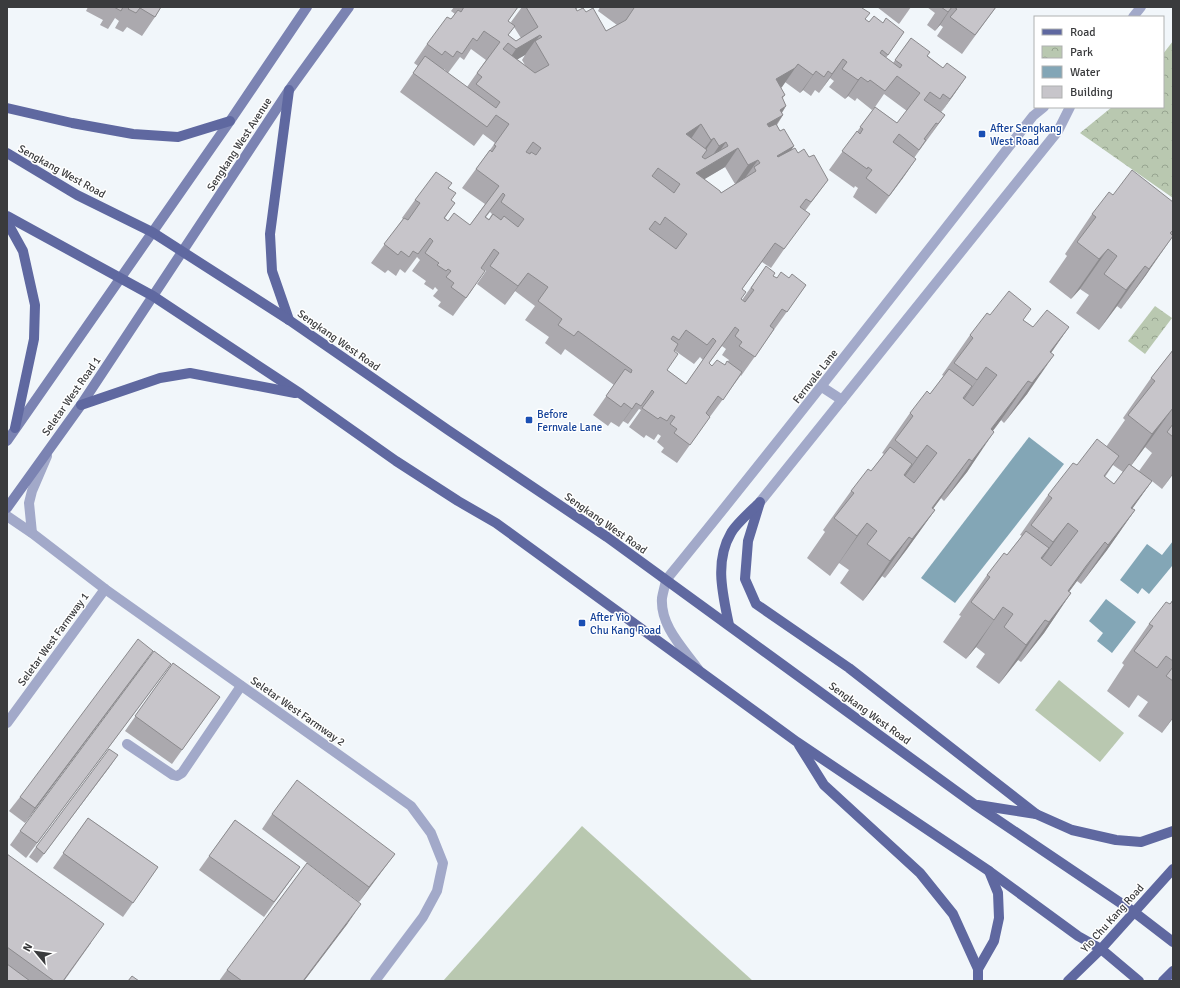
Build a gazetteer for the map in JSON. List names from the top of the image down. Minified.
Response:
{"streets":{"main road":["Sengkang West Avenue","Sengkang West Road","Seletar West Road 1","Yio Chu Kang Road"],"street":["Fernvale Lane","Seletar West Farmway 1","Seletar West Farmway 2"]},"crossings":[["Sengkang West Avenue","Sengkang West Road"],["Sengkang West Avenue","Seletar West Road 1"],["Sengkang West Road","Fernvale Lane"],["Sengkang West Road","Yio Chu Kang Road"],["Seletar West Farmway 1","Seletar West Farmway 2"]],"places":{"transit":["After Sengkang West Road","Before Fernvale Lane","After Yio Chu Kang Road"]},"legend":["Road","Park","Water","Building"],"north":"top left"}
